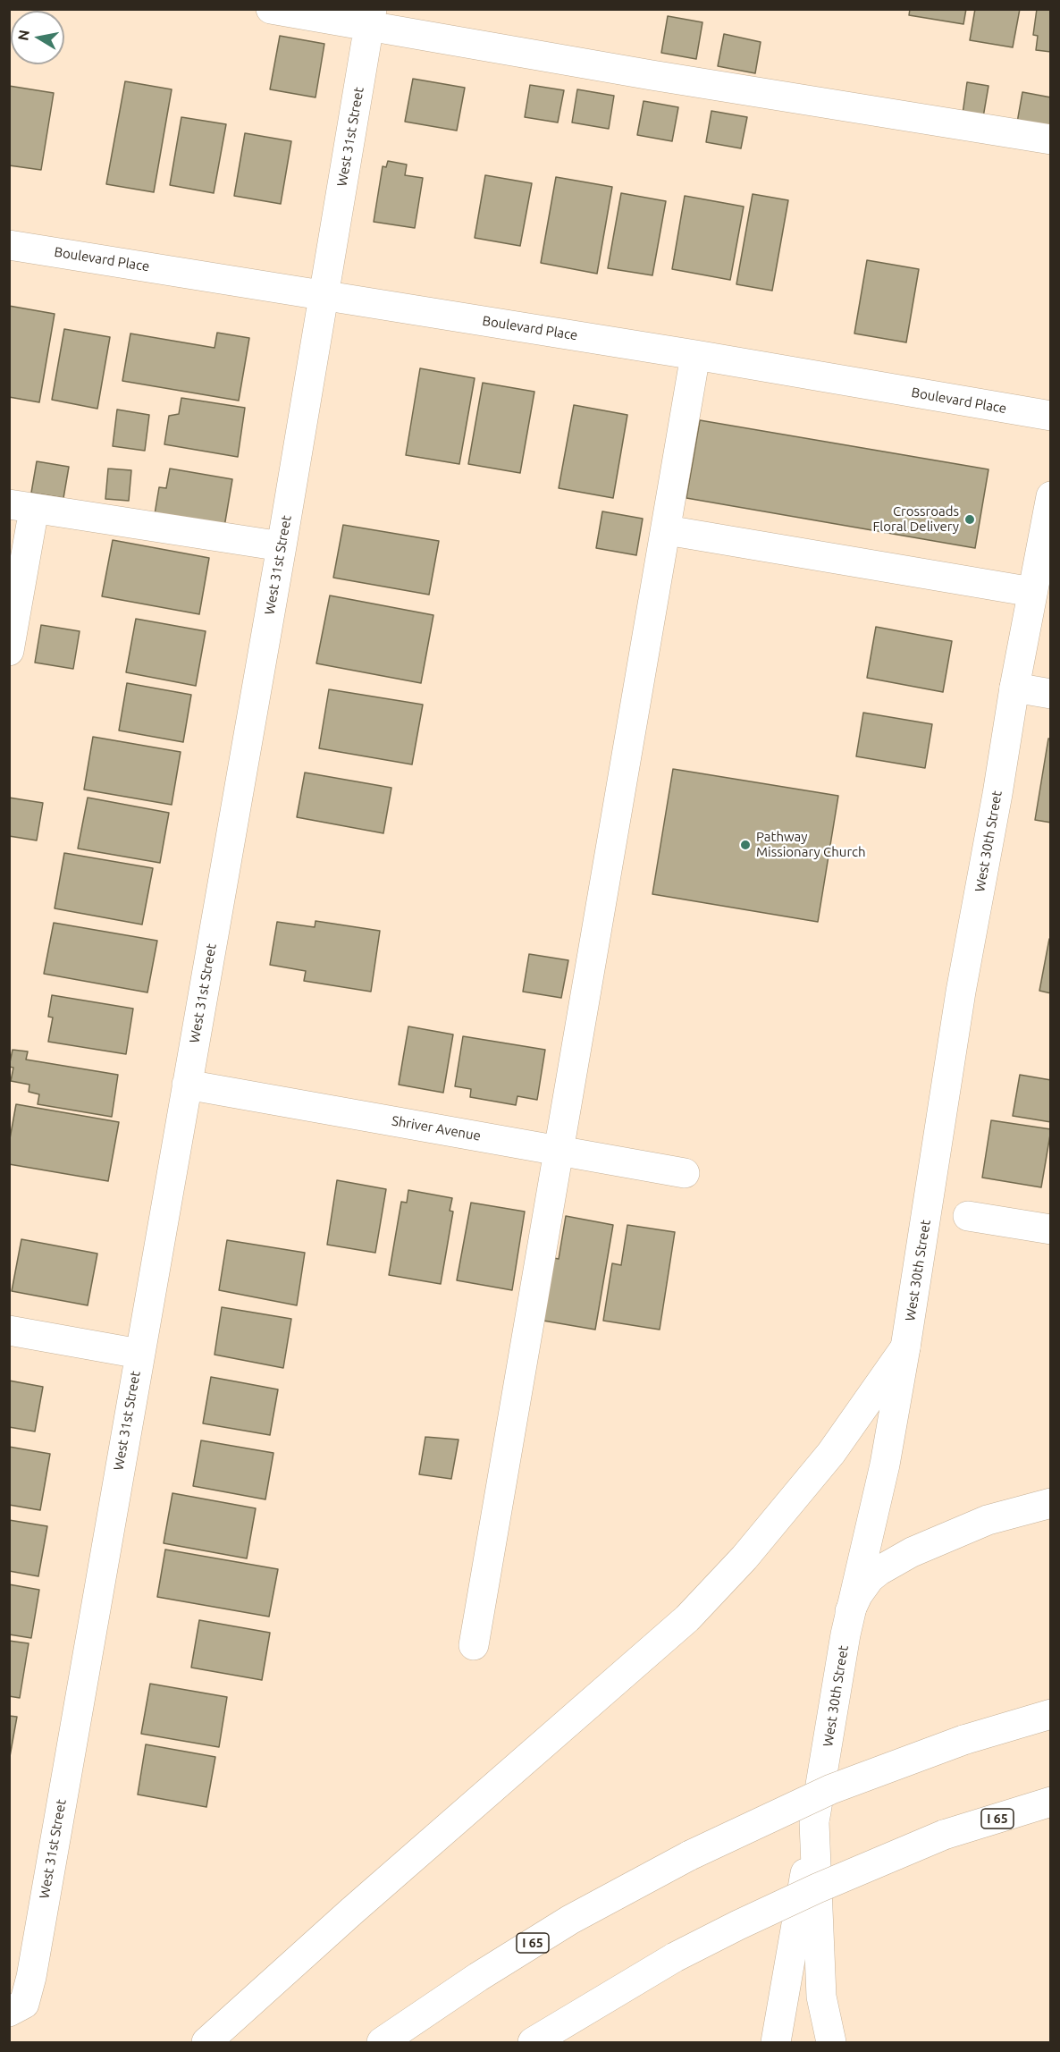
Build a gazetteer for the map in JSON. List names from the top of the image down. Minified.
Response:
{"streets":{"main road":["West 31st Street","Boulevard Place","West 30th Street","Shriver Avenue","I 65"]},"crossings":[["West 31st Street","Boulevard Place"],["West 31st Street","Shriver Avenue"]],"places":["Crossroads Floral Delivery","Pathway Missionary Church"],"north":"left"}
